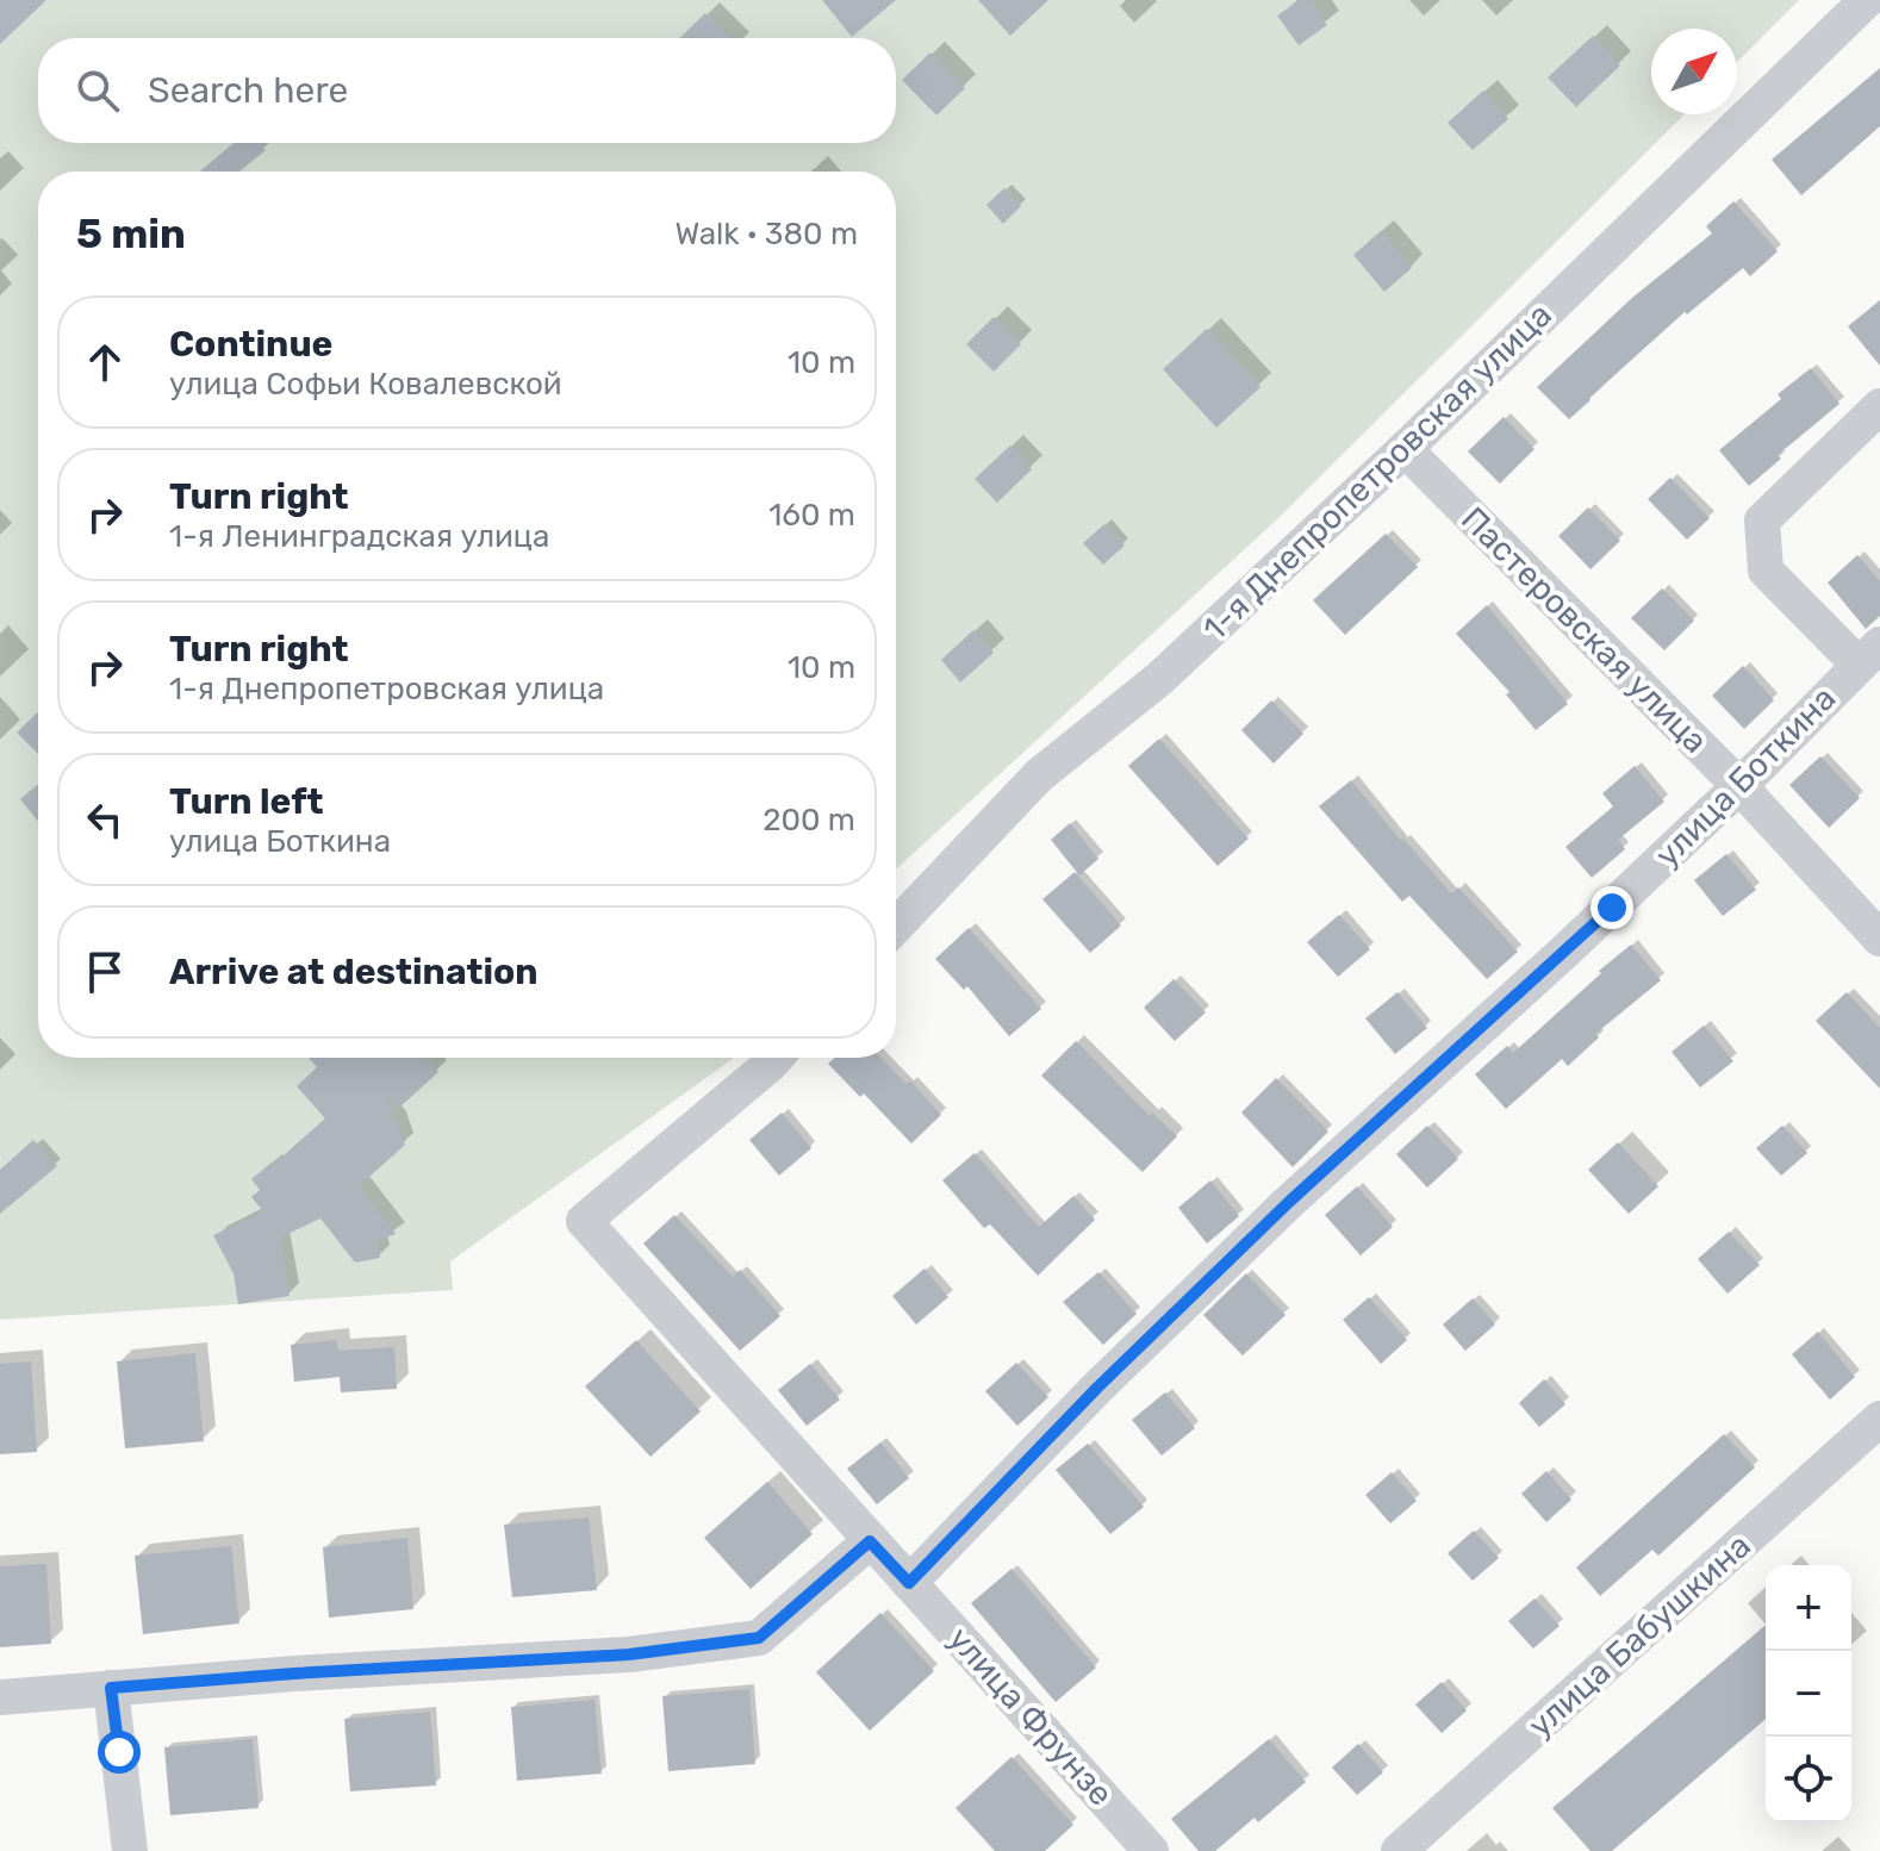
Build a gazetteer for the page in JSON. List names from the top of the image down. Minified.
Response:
{"streets":{"street":["1-я Днепропетровская улица","Пастеровская улица","улица Боткина","улица Бабушкина","улица Фрунзе"]},"crossings":[["1-я Днепропетровская улица","Пастеровская улица"],["Пастеровская улица","улица Боткина"],["улица Боткина","улица Фрунзе"]],"north":"top right","page":{"search":"Search here","heading":["5 min","Walk · 380 m"],"list":[["Continue","улица Софьи Ковалевской","10 m"],["Turn right","1-я Ленинградская улица","160 m"],["Turn right","1-я Днепропетровская улица","10 m"],["Turn left","улица Боткина","200 m"],"Arrive at destination"],"map_buttons":["+","−"]}}
